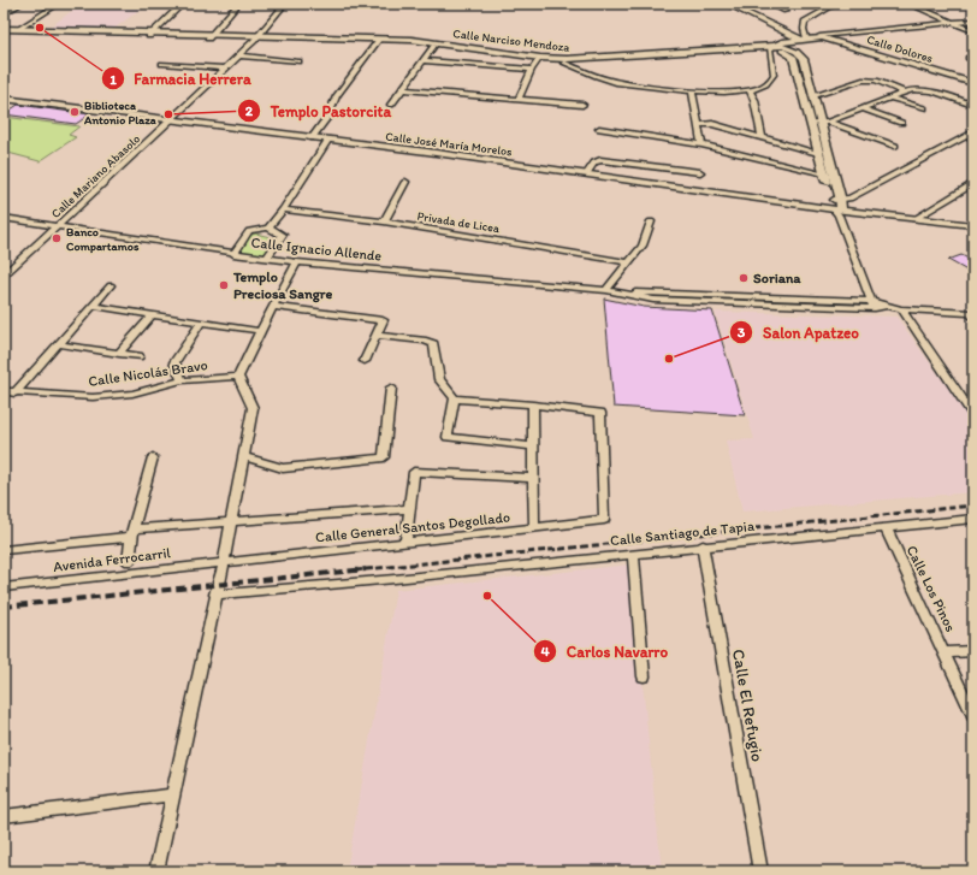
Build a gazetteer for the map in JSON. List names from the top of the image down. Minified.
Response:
{"streets":{"street":["Calle Narciso Mendoza","Calle Dolores","Calle José María Morelos","Calle Mariano Abasolo","Privada de Licea","Calle Ignacio Allende","Calle Nicolás Bravo","Calle General Santos Degollado","Calle Santiago de Tapia","Avenida Ferrocarril","Calle Los Pinos","Calle El Refugio"]},"crossings":[["Calle Narciso Mendoza","Calle Mariano Abasolo"],["Calle José María Morelos","Calle Mariano Abasolo"],["Calle Mariano Abasolo","Calle Ignacio Allende"],["Calle General Santos Degollado","Avenida Ferrocarril"],["Calle Santiago de Tapia","Calle Los Pinos"],["Calle Santiago de Tapia","Calle El Refugio"]],"places":["Farmacia Herrera","Biblioteca Antonio Plaza","Templo Pastorcita","Banco Compartamos","Soriana","Templo Preciosa Sangre","Salon Apatzeo","Carlos Navarro"]}
